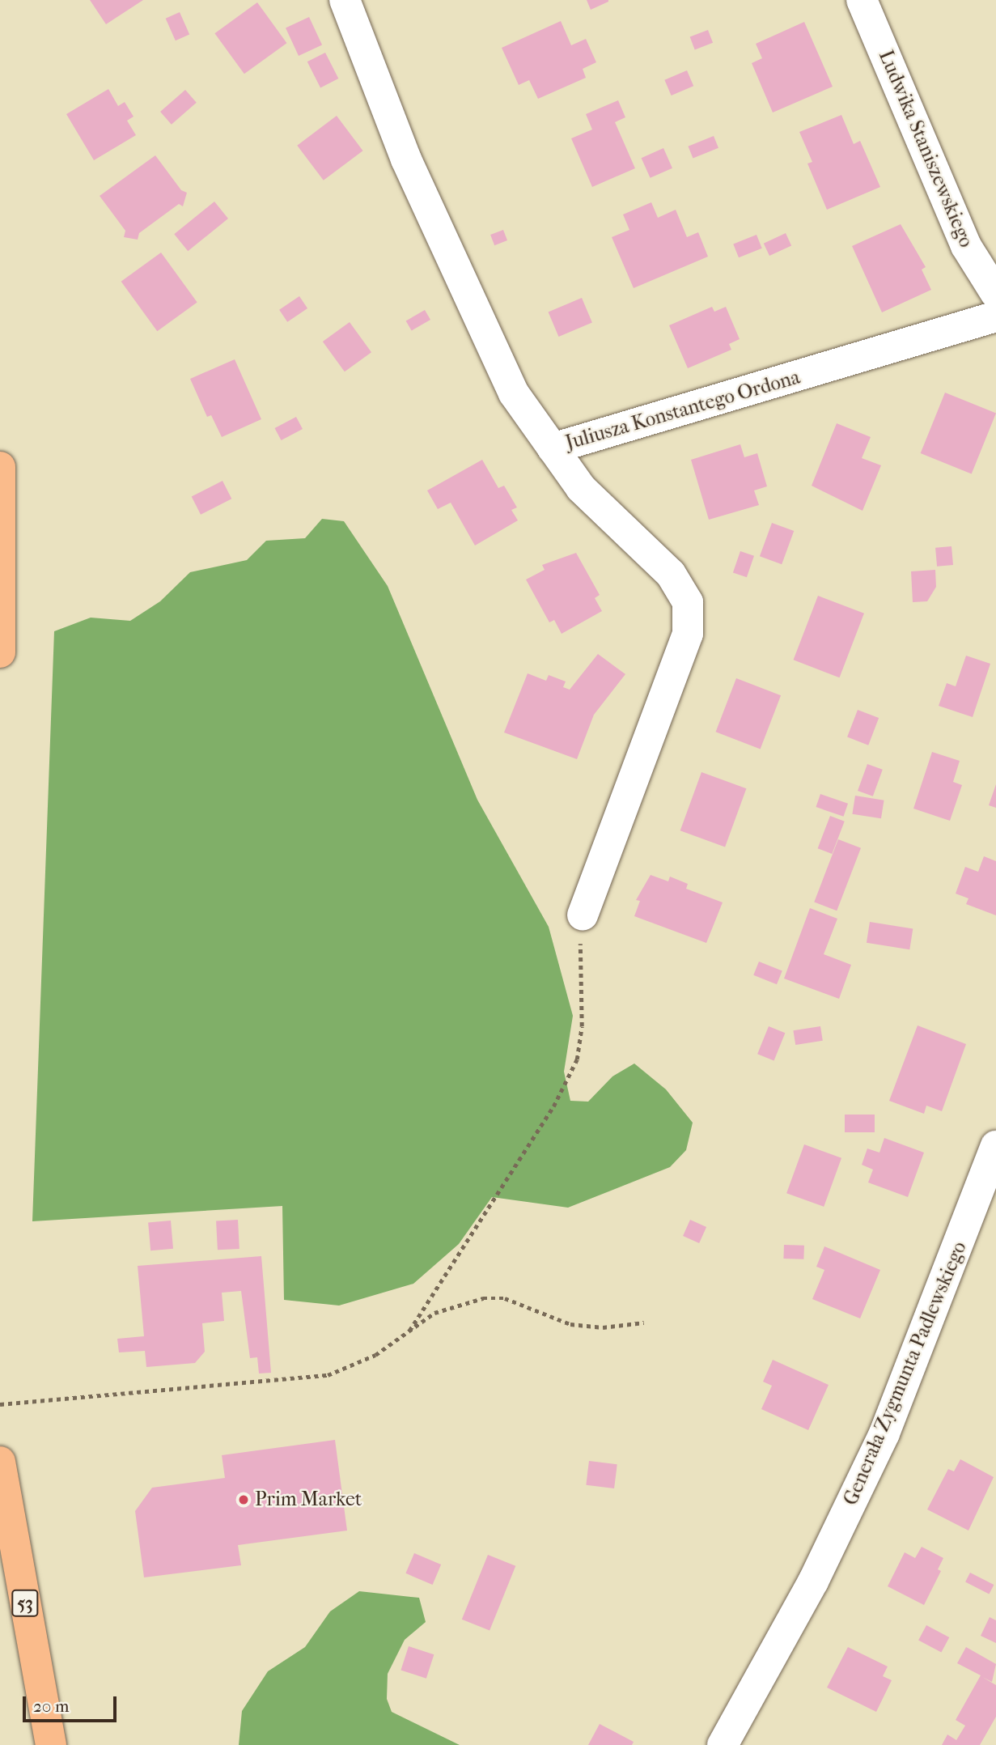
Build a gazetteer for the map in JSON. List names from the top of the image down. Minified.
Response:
{"streets":{"main road":["53"],"street":["Ludwika Staniszewskiego","Juliusza Konstantego Ordona","Generała Zygmunta Padlewskiego"]},"places":["Prim Market"],"scale_bar":"20 m"}
